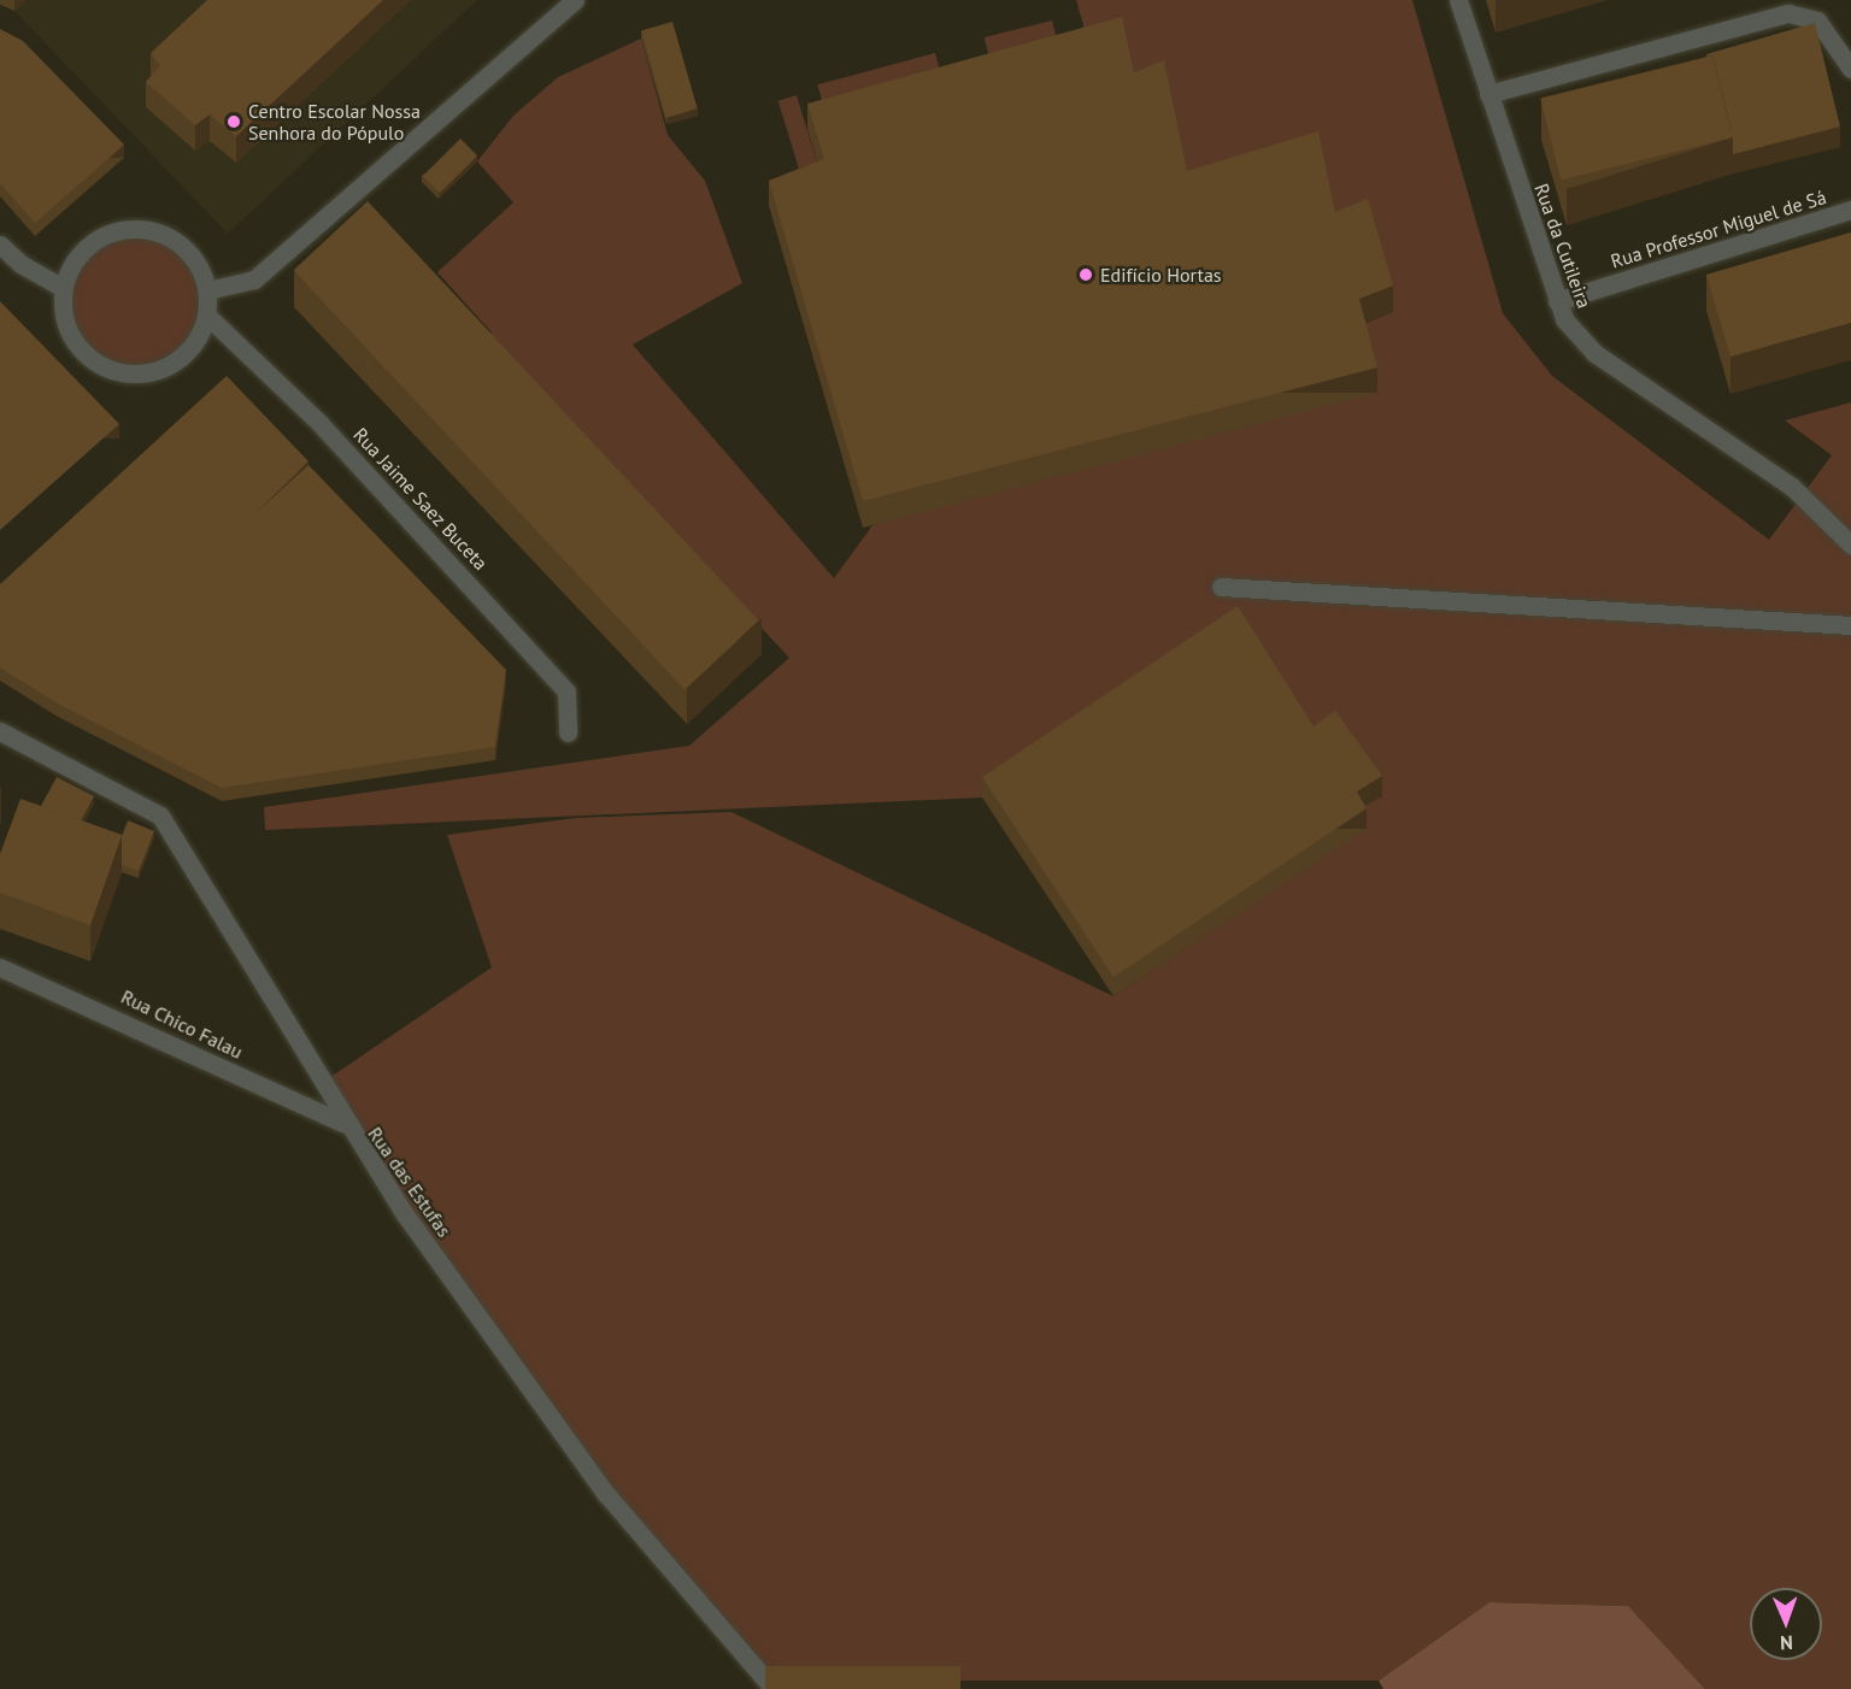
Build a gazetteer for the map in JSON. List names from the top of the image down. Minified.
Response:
{"streets":{"street":["Rua Professor Miguel de Sá","Rua da Cutileira","Rua Jaime Saez Buceta","Rua Chico Falau","Rua das Estufas"]},"crossings":[["Rua Professor Miguel de Sá","Rua da Cutileira"],["Rua Chico Falau","Rua das Estufas"]],"places":["Centro Escolar Nossa Senhora do Pópulo","Edifício Hortas"],"north":"bottom"}
